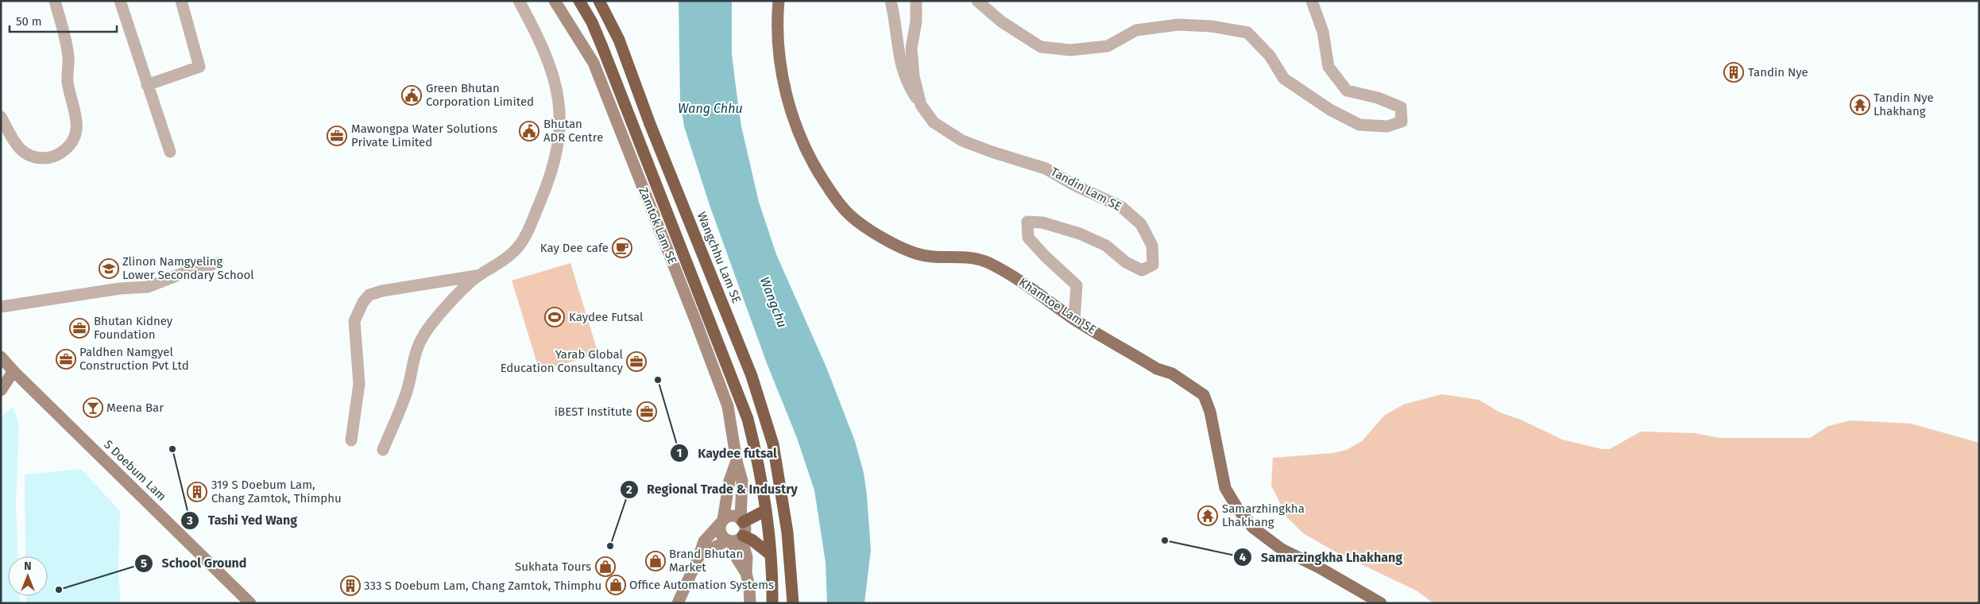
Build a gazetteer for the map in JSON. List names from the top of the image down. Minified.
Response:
{"streets":{"highway":["Wangchhu Lam SE"],"main road":["Zamtok Lam SE","Khamtoe Lam SE","S Doebum Lam"],"street":["Tandin Lam SE"]},"crossings":[["Tandin Lam SE","Khamtoe Lam SE"]],"water":["Wang Chhu","Wangchu"],"places":{"building":["Tandin Nye","319 S Doebum Lam, Chang Zamtok, Thimphu","333 S Doebum Lam, Chang Zamtok, Thimphu"],"public building":["Green Bhutan Corporation Limited","Bhutan ADR Centre"],"temple":["Tandin Nye Lhakhang","Samarzhingkha Lhakhang"],"office":["Mawongpa Water Solutions Private Limited","Bhutan Kidney Foundation","Paldhen Namgyel Construction Pvt Ltd","Yarab Global Education Consultancy","iBEST Institute"],"cafe":["Kay Dee cafe"],"school or university":["Zlinon Namgyeling Lower Secondary School"],"sports":["Kaydee Futsal"],"other":["Kaydee futsal","Tashi Yed Wang","Samarzingkha Lhakhang","Regional Trade & Industry","School Ground"],"bar":["Meena Bar"],"shop":["Brand Bhutan Market","Sukhata Tours","Office Automation Systems"]},"scale_bar":"50 m","north":"top"}
